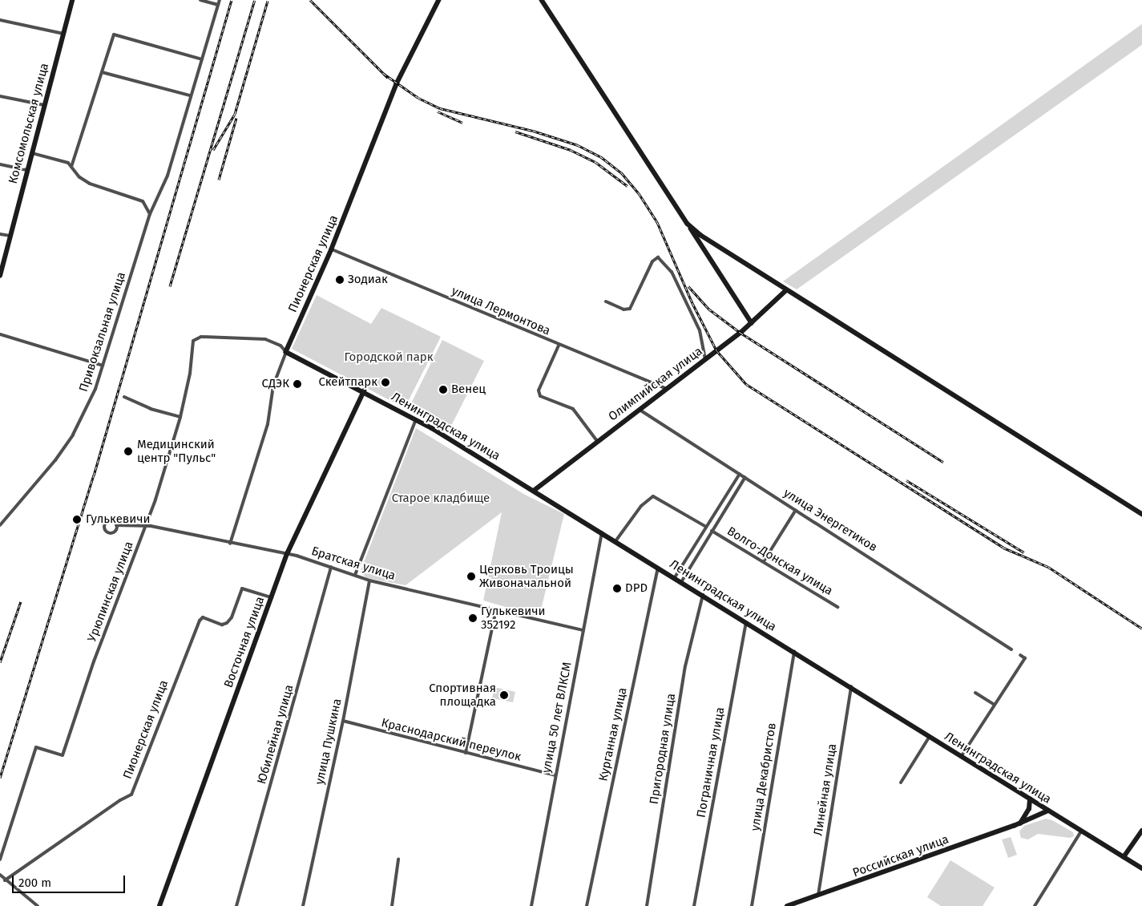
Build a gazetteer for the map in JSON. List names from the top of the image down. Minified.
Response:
{"streets":{"street":["Комсомольская улица","Пионерская улица","улица Лермонтова","Привокзальная улица","Олимпийская улица","Ленинградская улица","улица Энергетиков","Волго-Донская улица","Братская улица","Урюпинская улица","Восточная улица","улица 50 лет ВЛКСМ","Юбилейная улица","Курганная улица","Краснодарский переулок","улица Пушкина","Пригородная улица","Пограничная улица","улица Декабристов","Линейная улица","Российская улица"]},"crossings":[["Пионерская улица","улица Лермонтова"],["Пионерская улица","Ленинградская улица"],["Пионерская улица","Братская улица"],["Пионерская улица","Урюпинская улица"],["Пионерская улица","Восточная улица"],["улица Лермонтова","Олимпийская улица"],["Олимпийская улица","Ленинградская улица"],["Олимпийская улица","улица Энергетиков"],["Ленинградская улица","Урюпинская улица"],["Ленинградская улица","Восточная улица"],["Ленинградская улица","улица 50 лет ВЛКСМ"],["Ленинградская улица","Курганная улица"],["Ленинградская улица","Пригородная улица"],["Ленинградская улица","Пограничная улица"],["Ленинградская улица","улица Декабристов"],["Ленинградская улица","Линейная улица"],["Ленинградская улица","Российская улица"],["Братская улица","Урюпинская улица"],["Братская улица","Восточная улица"],["Братская улица","улица 50 лет ВЛКСМ"],["Братская улица","Юбилейная улица"],["Братская улица","улица Пушкина"],["улица 50 лет ВЛКСМ","Краснодарский переулок"],["Краснодарский переулок","улица Пушкина"],["Линейная улица","Российская улица"]],"parks":["Городской парк","Старое кладбище"],"places":["Зодиак","Скейтпарк","СДЭК","Венец","Медицинский центр \"Пульс\"","Гулькевичи","Церковь Троицы Живоначальной","DPD","Гулькевичи 352192","Спортивная площадка"],"scale_bar":"200 m"}
